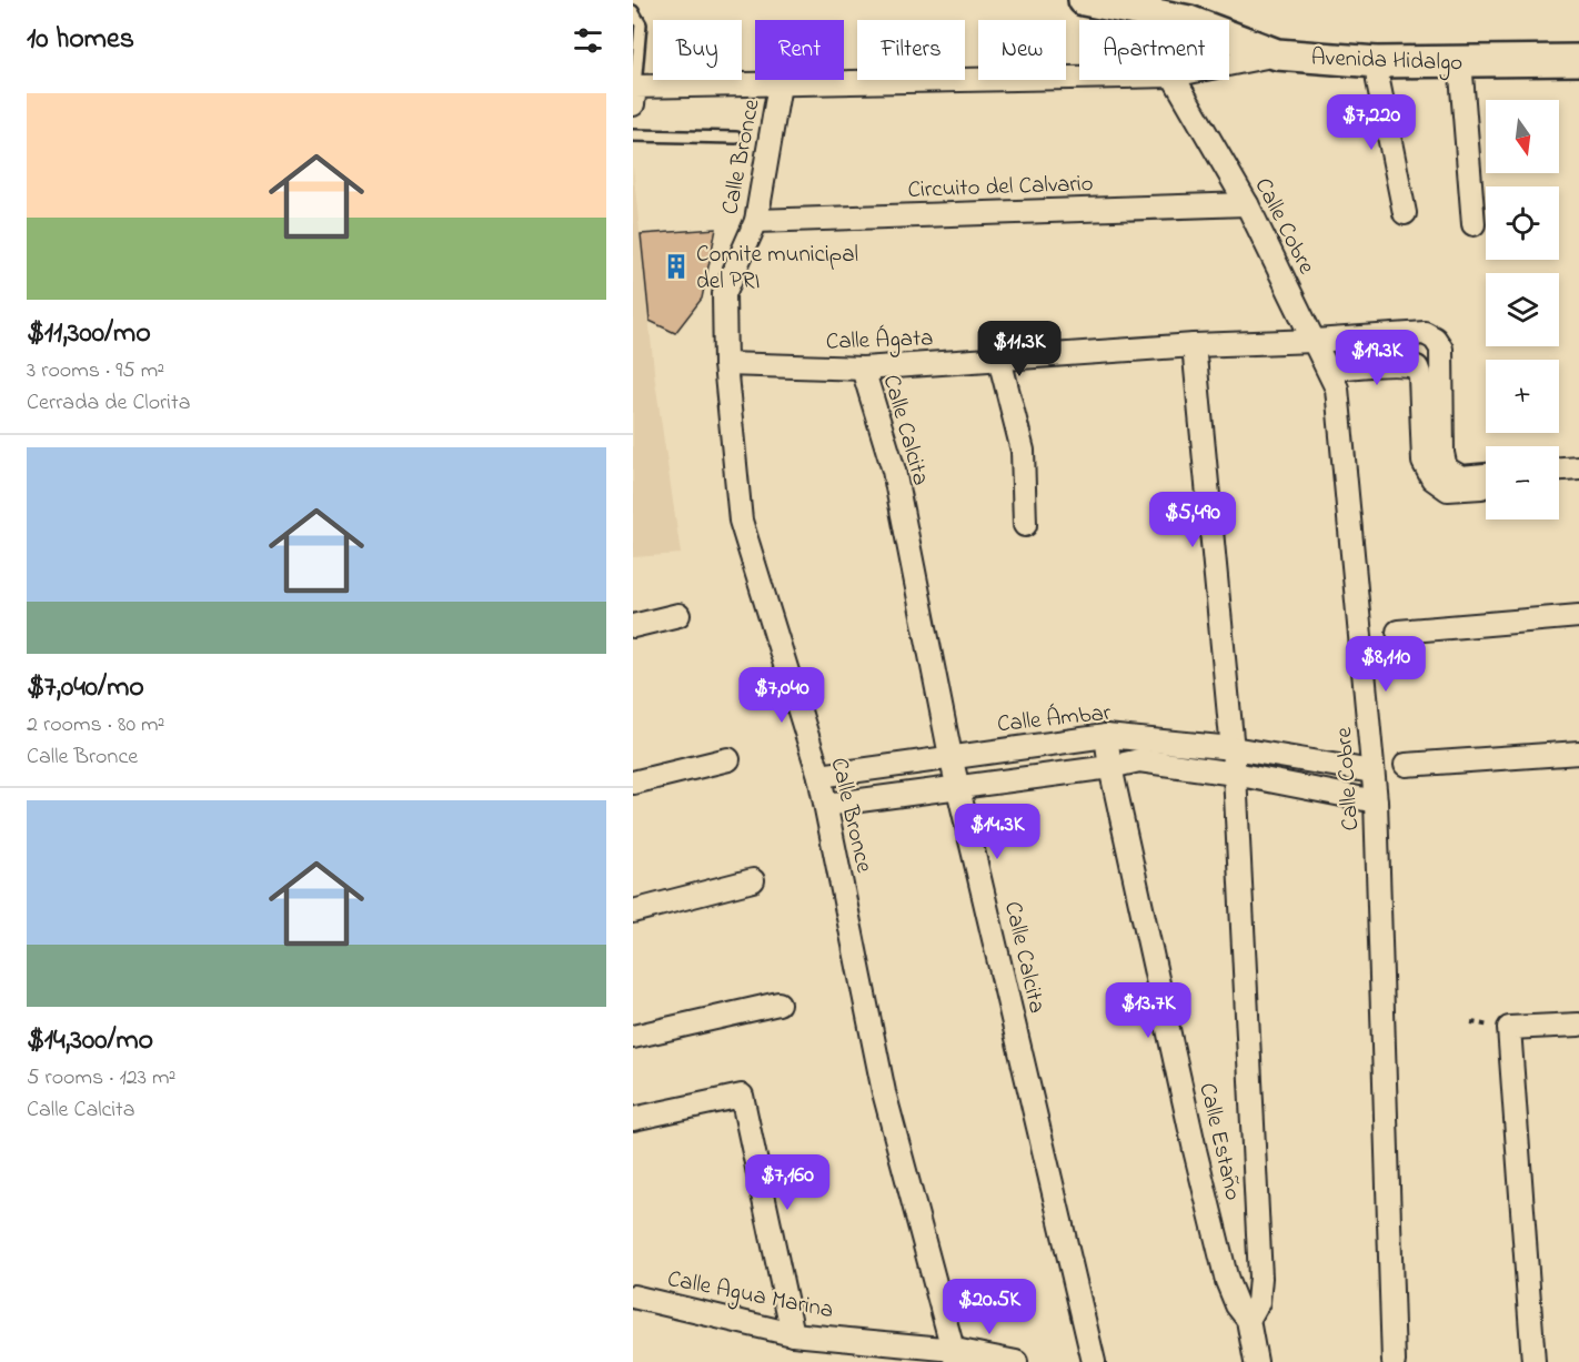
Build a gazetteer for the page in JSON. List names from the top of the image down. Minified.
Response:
{"streets":{"street":["Avenida Hidalgo","Calle Bronce","Circuito del Calvario","Calle Cobre","Calle Ágata","Calle Calcita","Calle Ámbar","Calle Estaño","Calle Agua Marina"]},"crossings":[["Calle Bronce","Circuito del Calvario"],["Calle Bronce","Calle Ágata"],["Calle Bronce","Calle Ámbar"],["Calle Bronce","Calle Agua Marina"],["Circuito del Calvario","Calle Cobre"],["Calle Cobre","Calle Ágata"],["Calle Cobre","Calle Ámbar"],["Calle Ágata","Calle Calcita"],["Calle Ágata","Calle Estaño"],["Calle Calcita","Calle Ámbar"],["Calle Ámbar","Calle Estaño"]],"places":{"building":["Comite municipal del PRI"]},"north":"bottom","page":{"heading":"10 homes","chip":["Buy","Rent","Filters","New","Apartment"],"list":[{"name":"$11,300/mo","note":"3 rooms · 95 m² · Cerrada de Clorita"},{"name":"$7,040/mo","note":"2 rooms · 80 m² · Calle Bronce"},{"name":"$14,300/mo","note":"5 rooms · 123 m² · Calle Calcita"}],"price":["$7,220","$11.3K","$19.3K","$5,490","$8,110","$7,040","$14.3K","$13.7K","$7,160","$20.5K"],"map_buttons":["+","−"]}}
